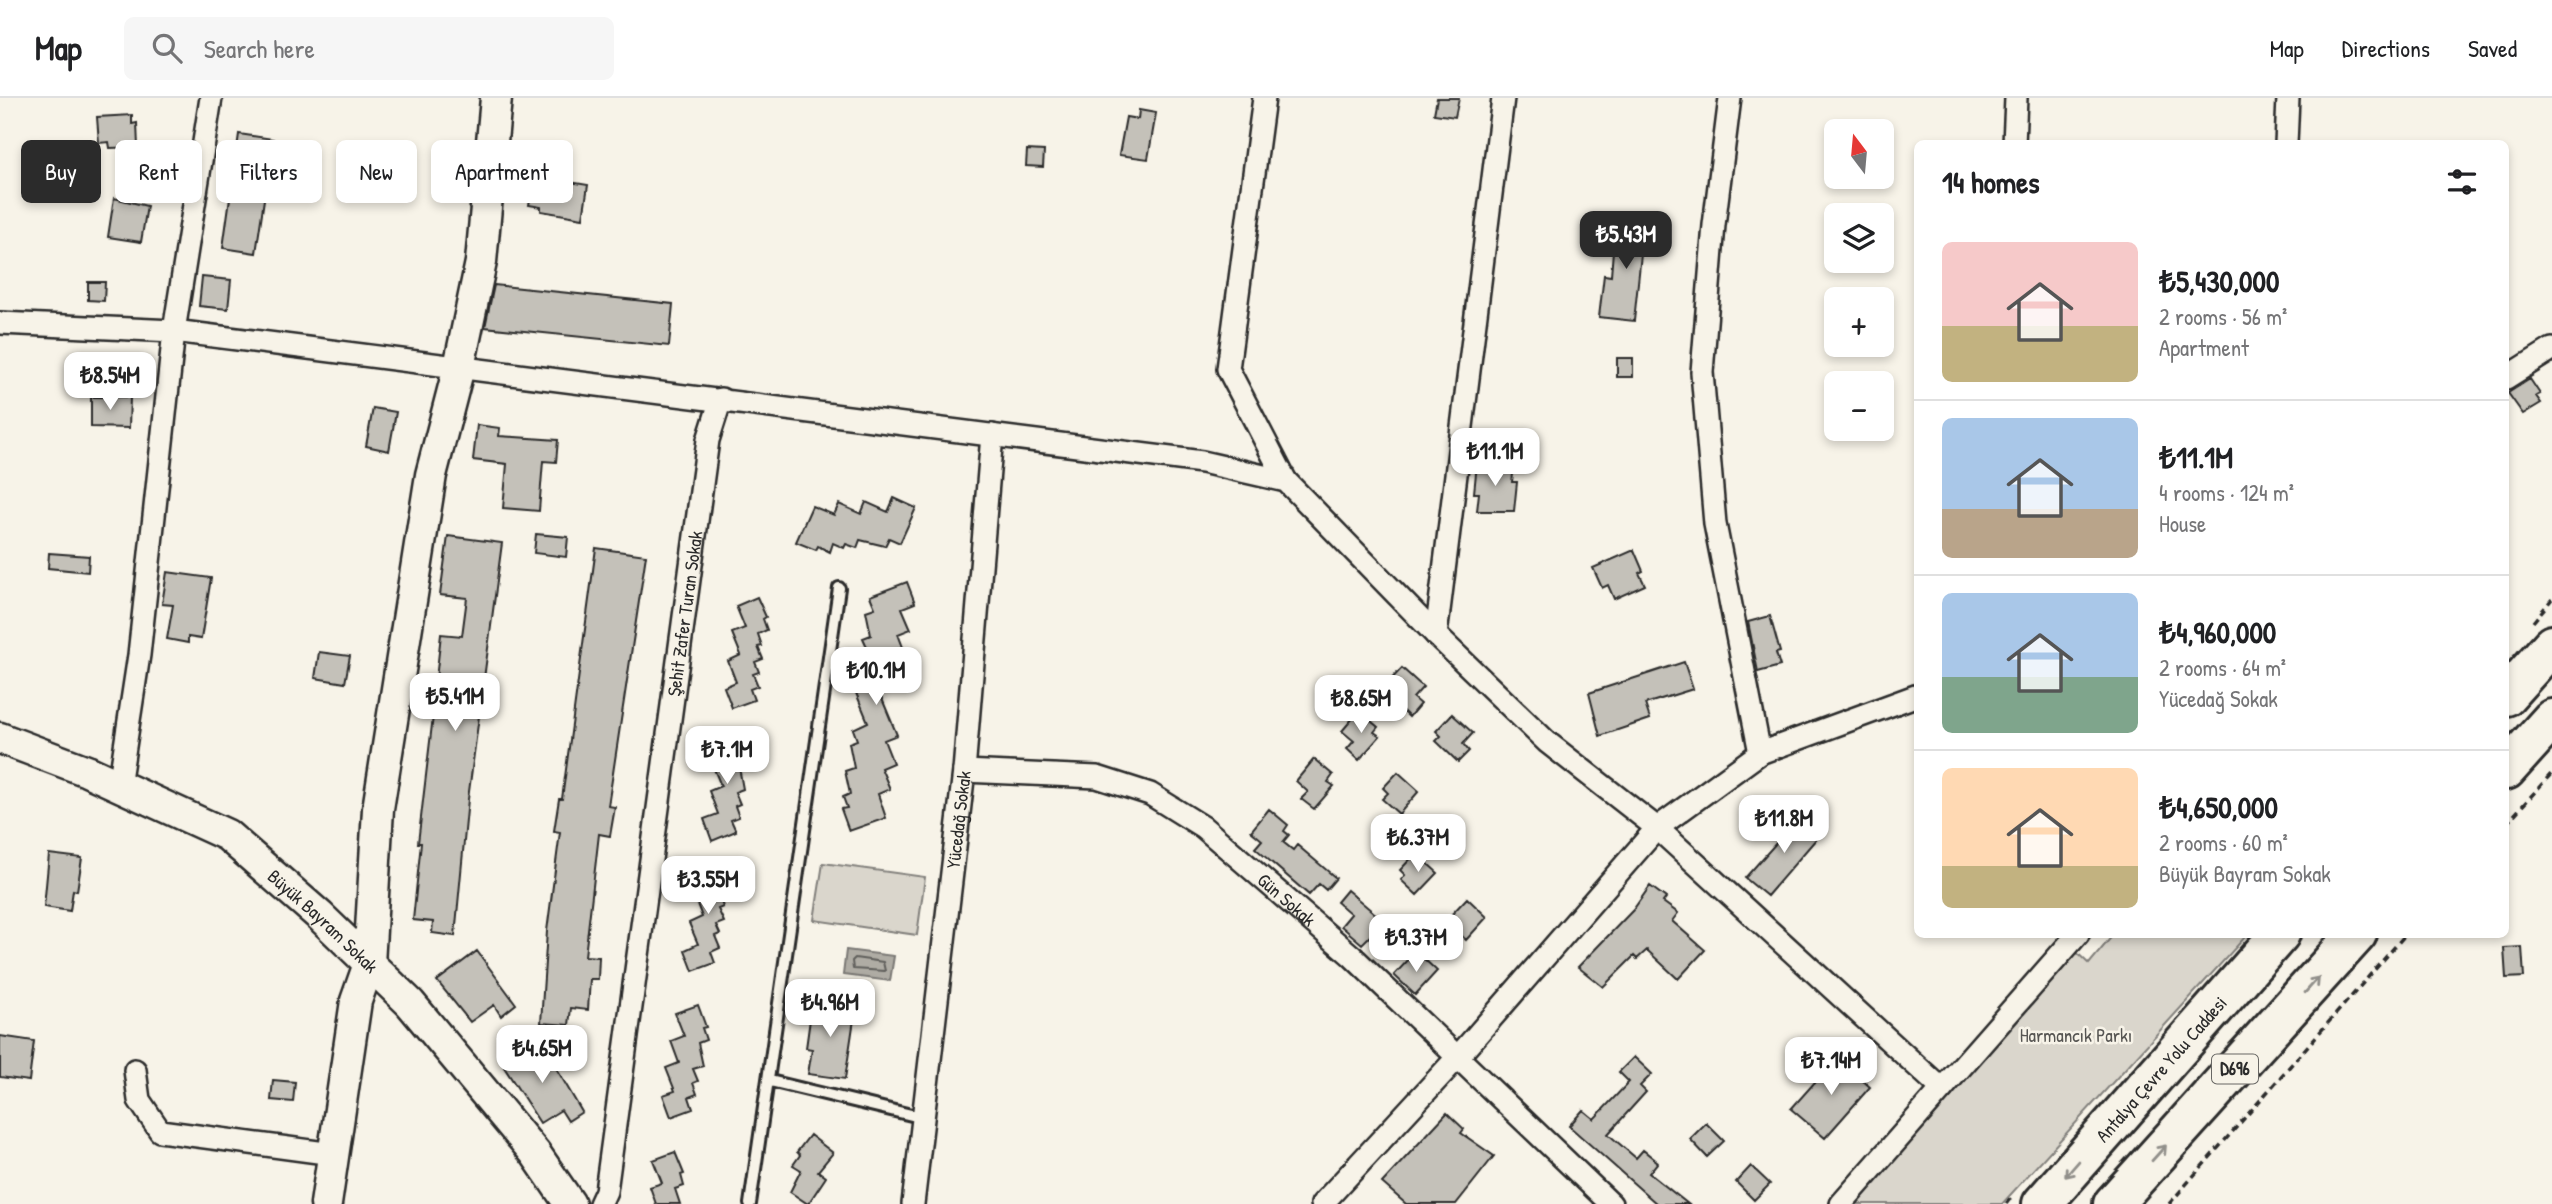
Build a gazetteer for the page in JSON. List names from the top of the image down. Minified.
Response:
{"streets":{"highway":["Antalya Çevre Yolu Caddesi","D696"],"street":["Şehit Zafer Turan Sokak","Yücedağ Sokak","Gün Sokak","Büyük Bayram Sokak"]},"crossings":[["Yücedağ Sokak","Gün Sokak"]],"parks":["Harmancık Parkı"],"north":"top","page":{"header":"Map","search":"Search here","nav":["Map","Directions","Saved"],"map_buttons":["+","−"],"chip":["Buy","Rent","Filters","New","Apartment"],"heading":"14 homes","price":["₺5.43M","₺8.54M","₺11.1M","₺10.1M","₺5.41M","₺8.65M","₺7.1M","₺11.8M","₺6.37M","₺3.55M","₺9.37M","₺4.96M","₺4.65M","₺7.14M"],"list":[{"name":"₺5,430,000","note":"2 rooms · 56 m² · Apartment"},{"name":"₺11.1M","note":"4 rooms · 124 m² · House"},{"name":"₺4,960,000","note":"2 rooms · 64 m² · Yücedağ Sokak"},{"name":"₺4,650,000","note":"2 rooms · 60 m² · Büyük Bayram Sokak"}]}}
